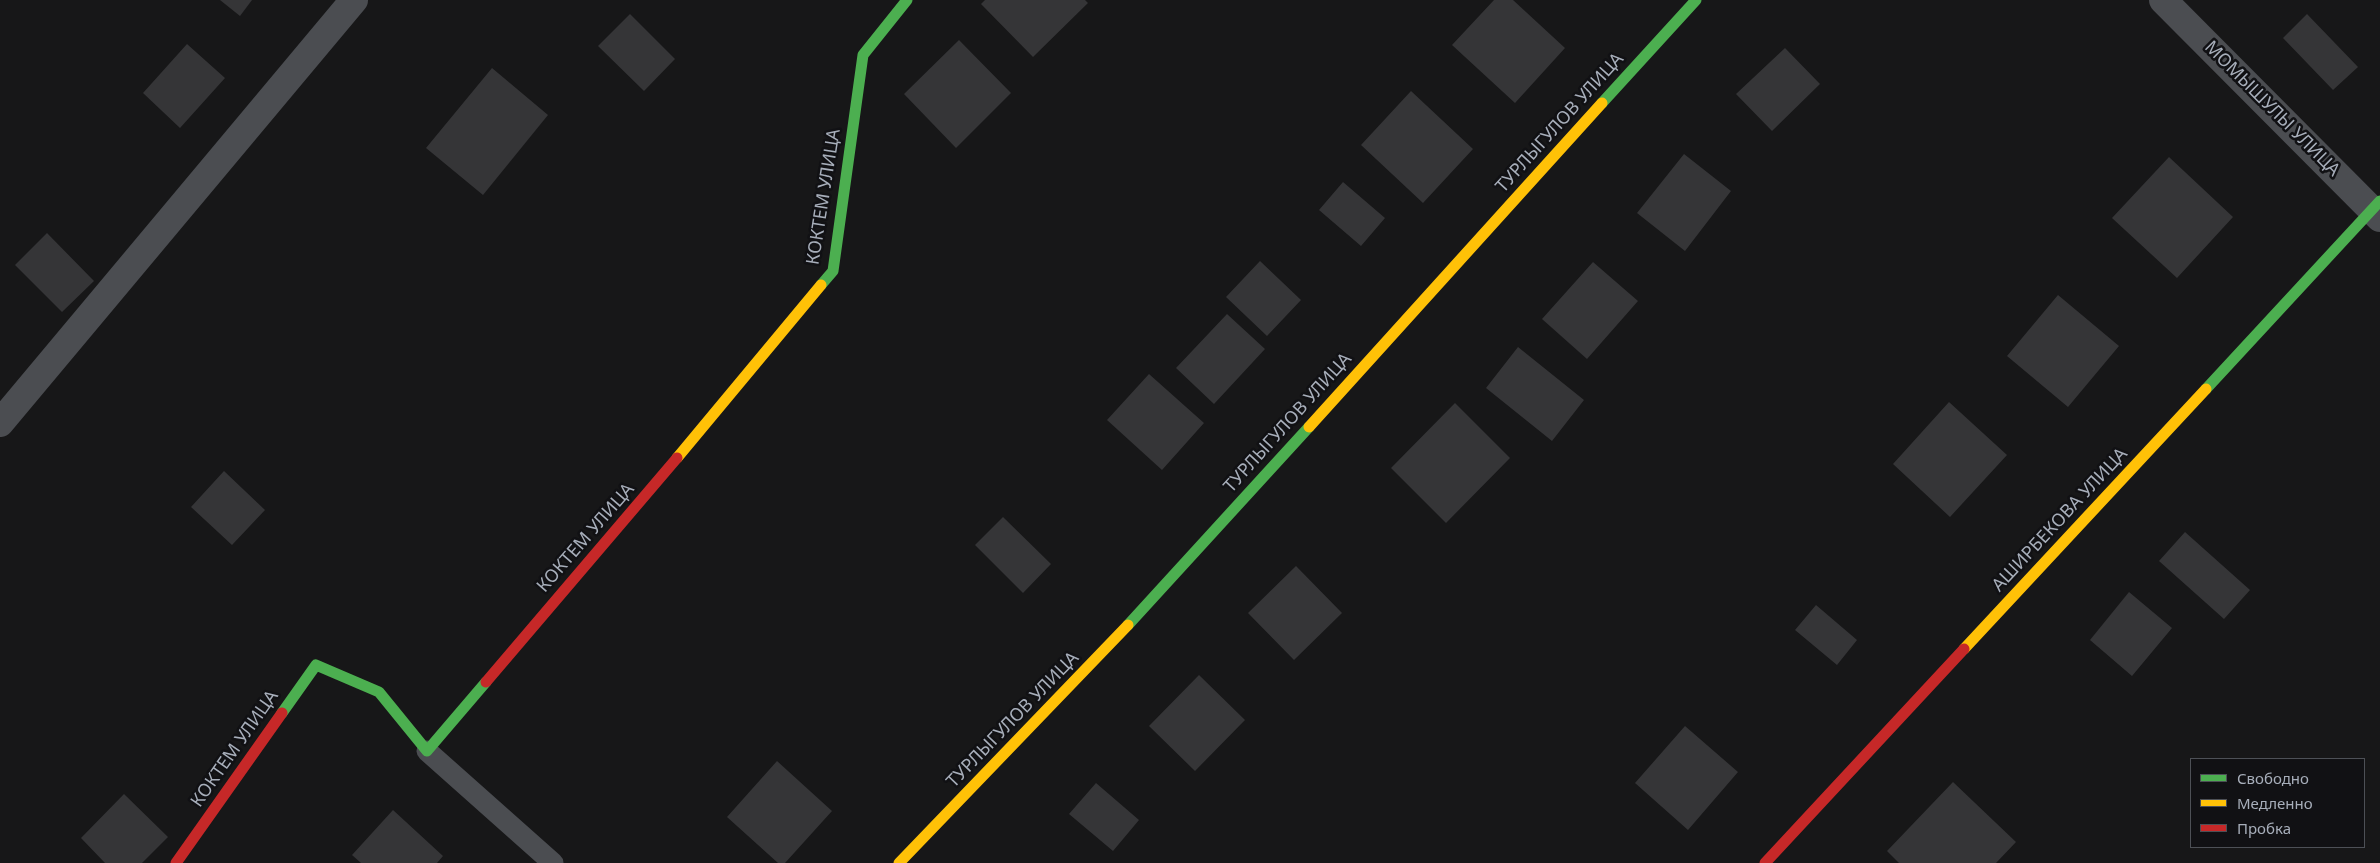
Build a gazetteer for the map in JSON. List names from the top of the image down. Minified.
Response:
{"streets":{"street":["МОМЫШУЛЫ УЛИЦА","ТУРЛЫГУЛОВ УЛИЦА","КОКТЕМ УЛИЦА","АШИРБЕКОВА УЛИЦА"]},"crossings":[["МОМЫШУЛЫ УЛИЦА","АШИРБЕКОВА УЛИЦА"]],"legend":["Свободно","Медленно","Пробка"]}
